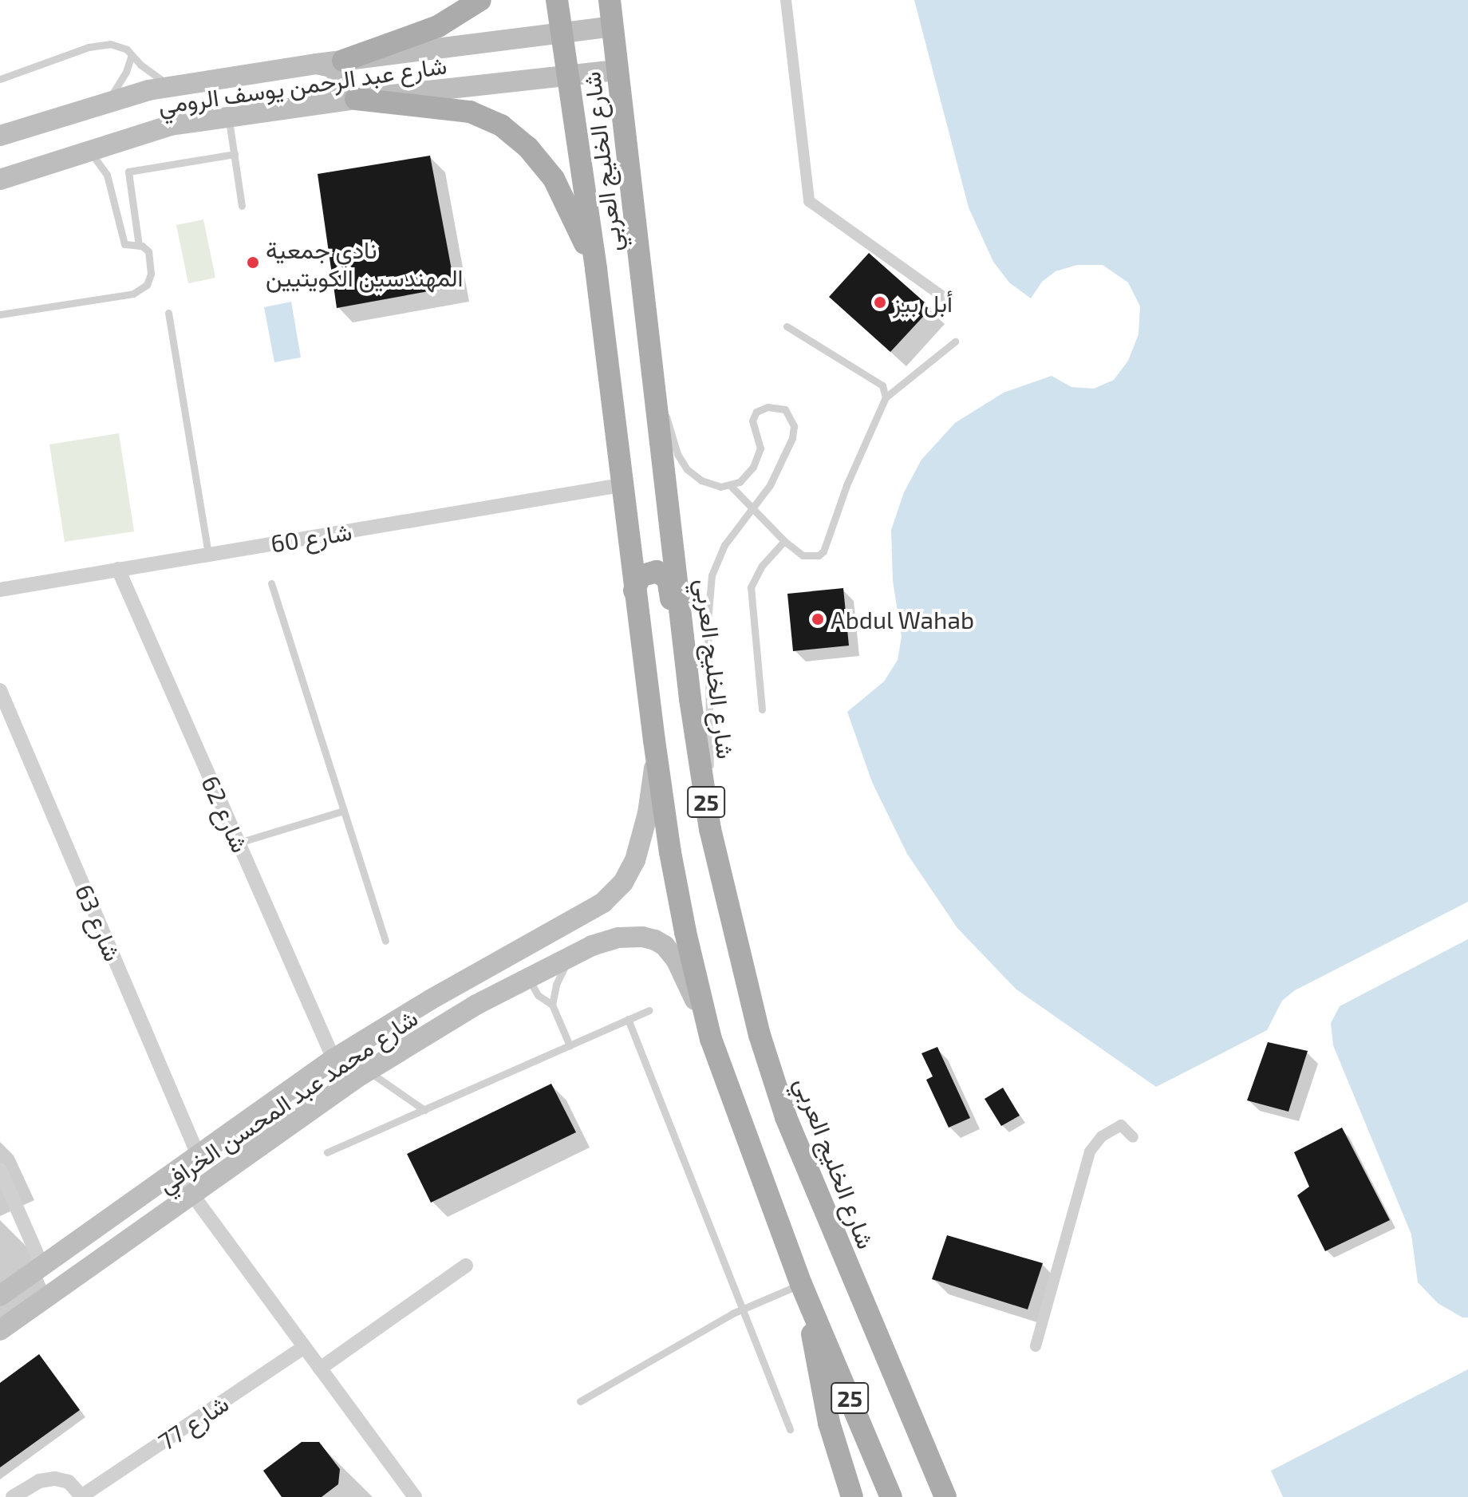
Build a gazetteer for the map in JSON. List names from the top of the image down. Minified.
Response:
{"streets":{"main road":["شارع عبد الرحمن يوسف الرومي","شارع الخليج العربي","25","شارع محمد عبد المحسن الخرافي"],"street":["شارع 60","شارع 62","شارع 63","شارع 77"]},"crossings":[["شارع عبد الرحمن يوسف الرومي","شارع الخليج العربي"],["شارع الخليج العربي","شارع 60"],["شارع الخليج العربي","شارع محمد عبد المحسن الخرافي"],["شارع 60","شارع 62"],["شارع 62","شارع محمد عبد المحسن الخرافي"],["شارع 63","شارع محمد عبد المحسن الخرافي"]],"places":["نادي جمعية المهندسين الكويتيين","أبل بيز","Abdul Wahab"]}
